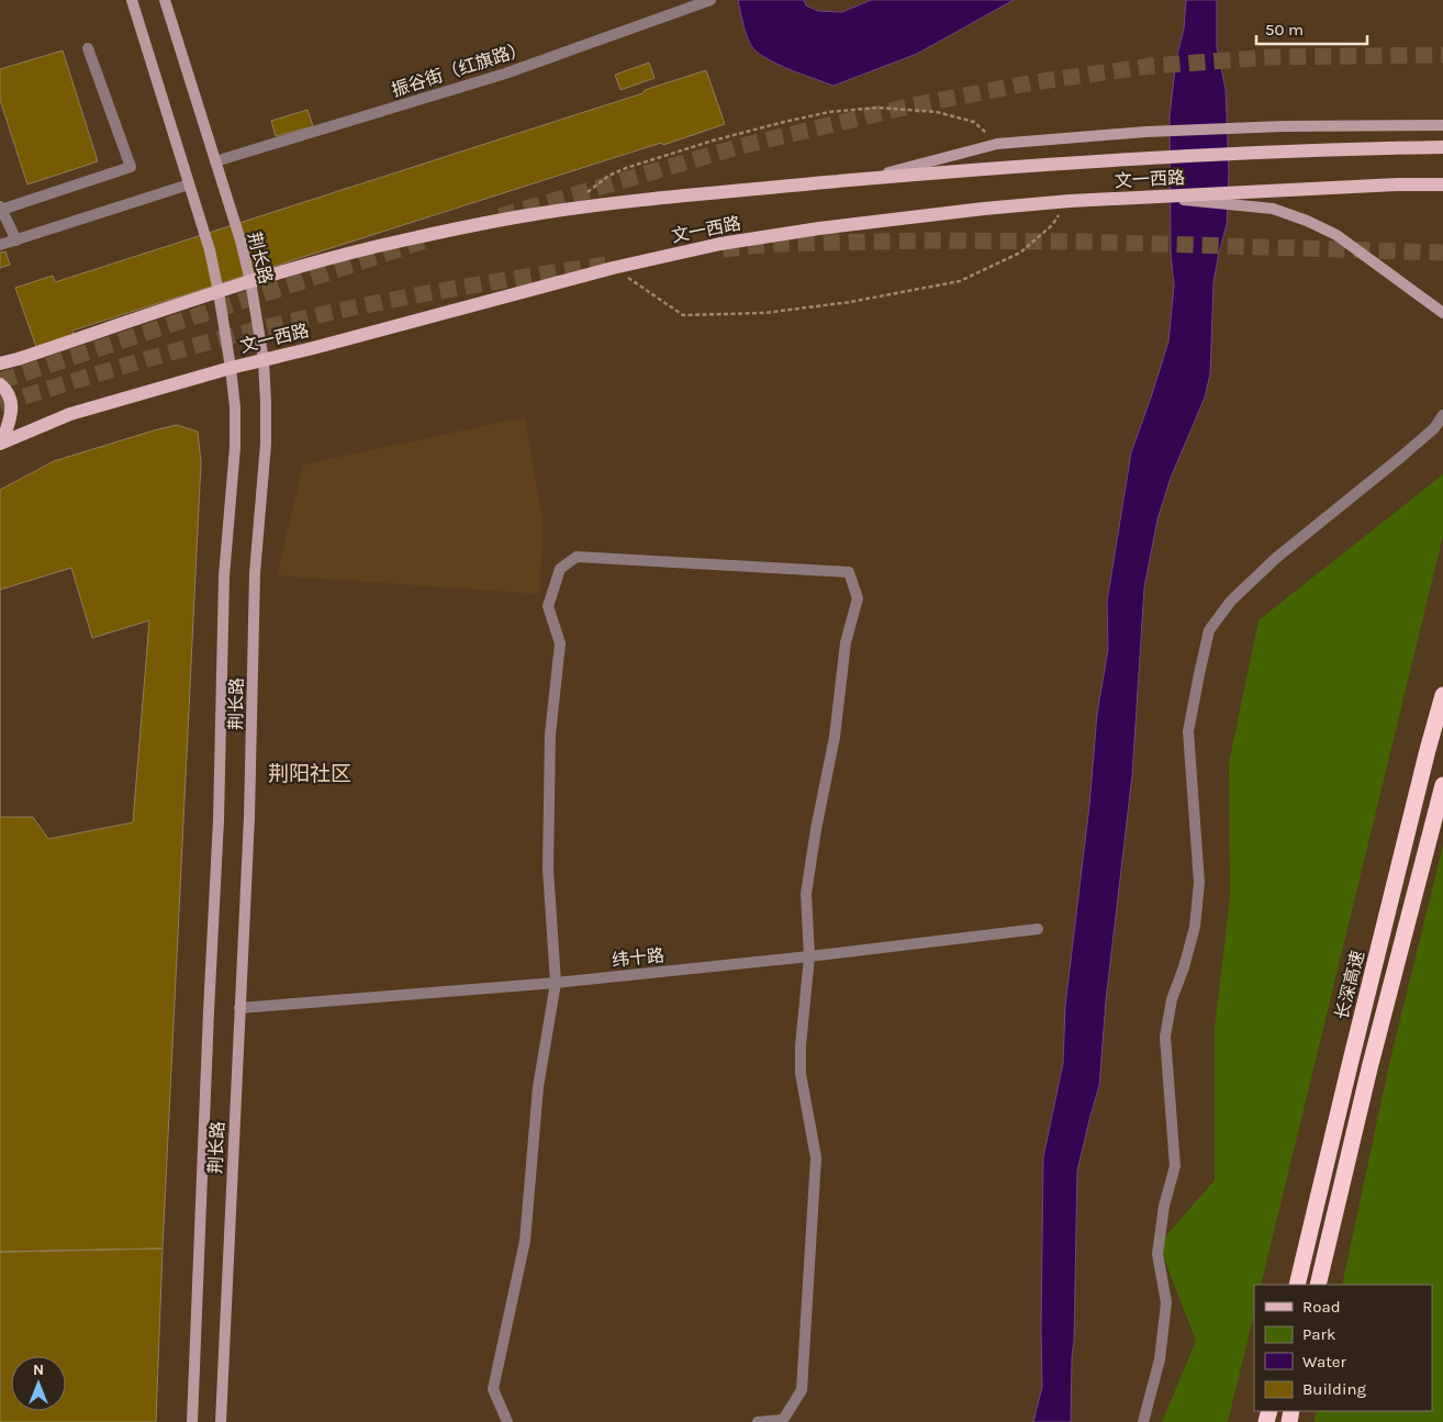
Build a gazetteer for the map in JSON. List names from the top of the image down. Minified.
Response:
{"streets":{"highway":["长深高速"],"main road":["文一西路","荆长路"],"street":["振谷街（红旗路）","纬十路"]},"crossings":[["振谷街（红旗路）","荆长路"],["文一西路","荆长路"],["荆长路","纬十路"]],"districts":["荆阳社区"],"legend":["Road","Park","Water","Building"],"scale_bar":"50 m","north":"top"}
